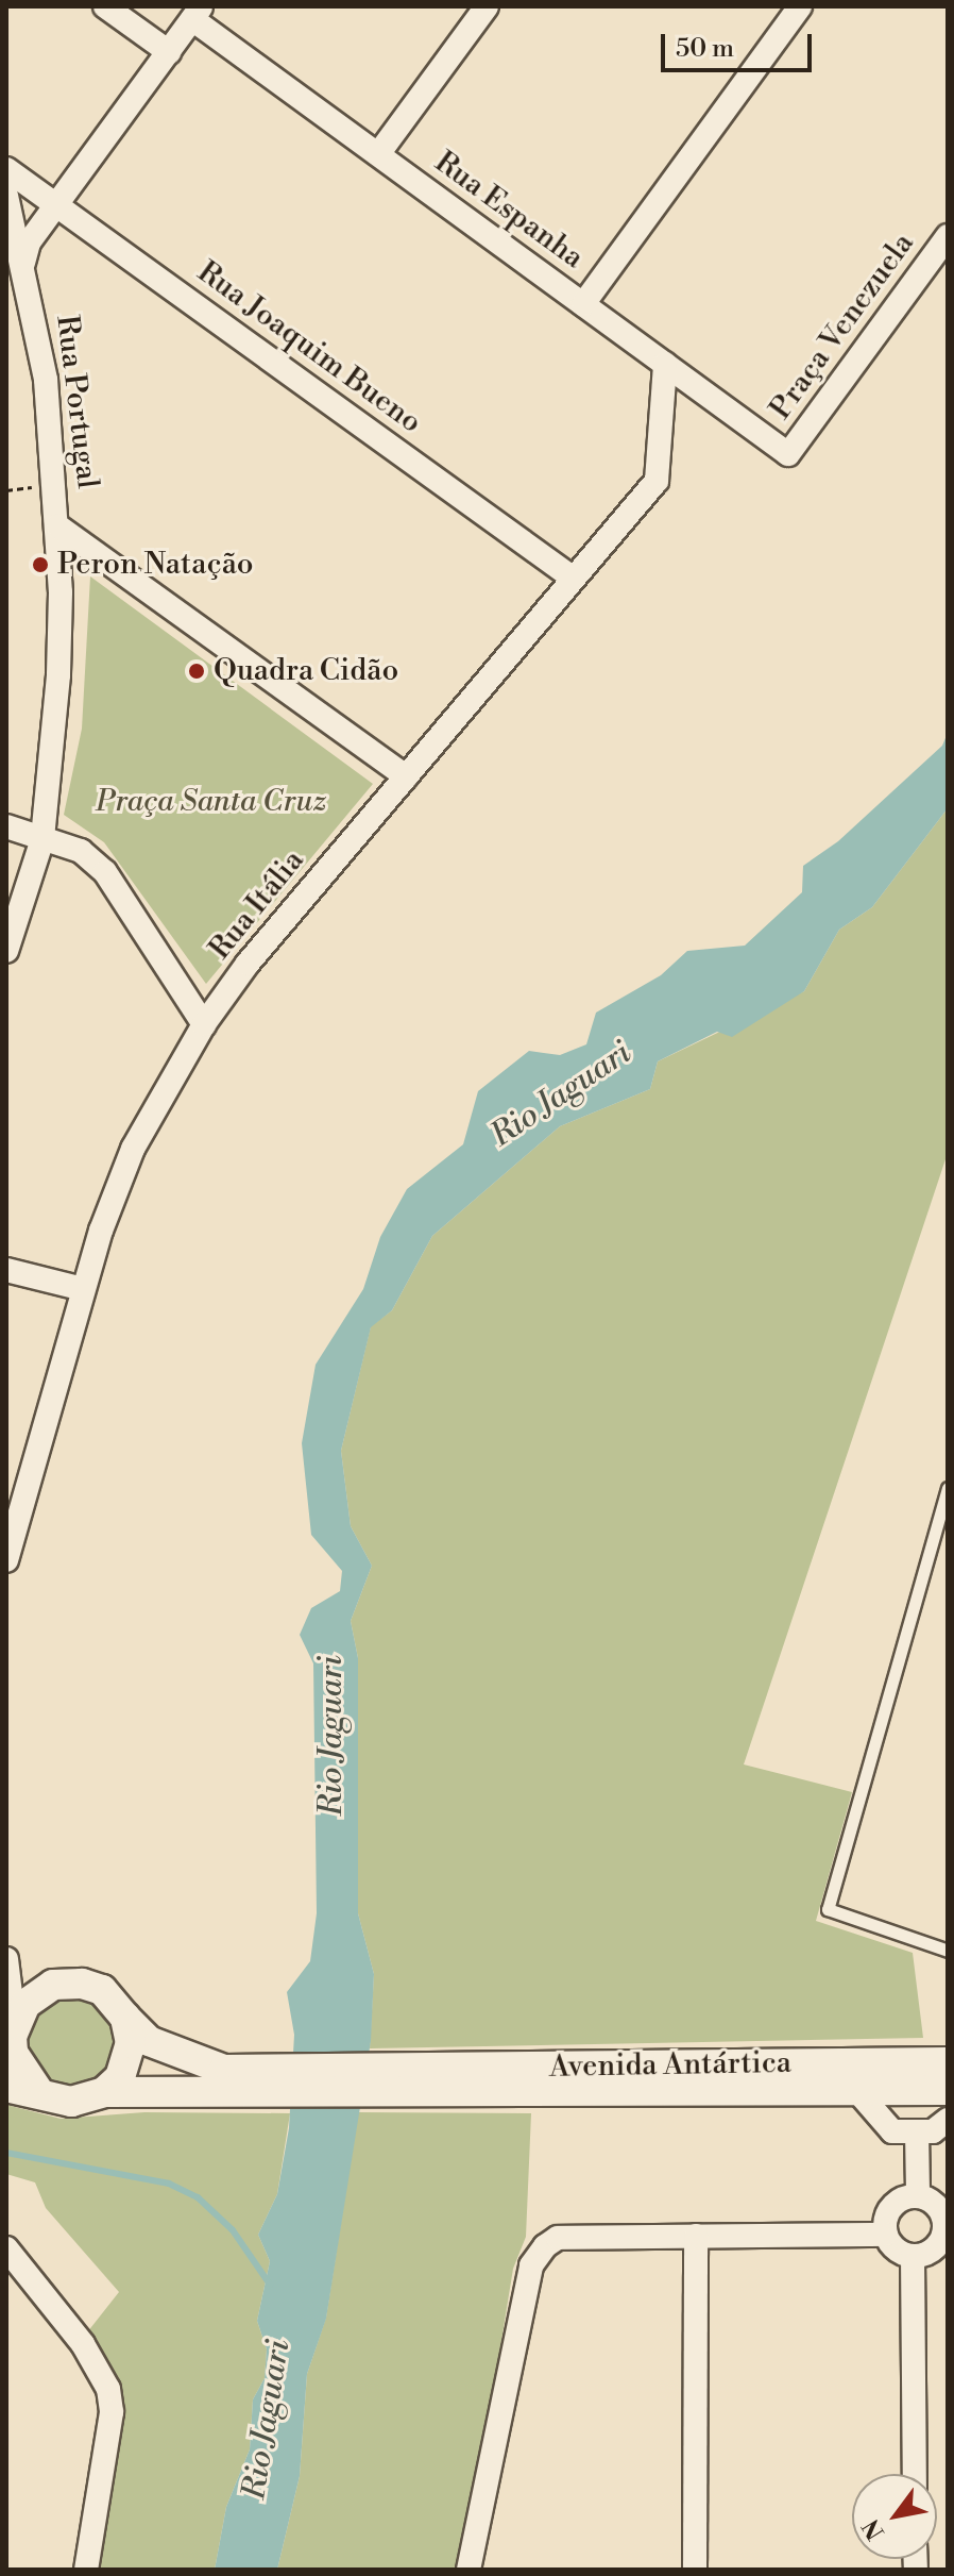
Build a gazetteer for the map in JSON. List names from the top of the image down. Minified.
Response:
{"streets":{"street":["Rua Espanha","Praça Venezuela","Rua Joaquim Bueno","Rua Portugal","Rua Itália","Avenida Antártica"]},"crossings":[["Rua Espanha","Praça Venezuela"],["Rua Espanha","Rua Itália"],["Rua Joaquim Bueno","Rua Itália"]],"water":["Rio Jaguari"],"parks":["Praça Santa Cruz"],"places":["Peron Natação","Quadra Cidão"],"scale_bar":"50 m","north":"bottom left"}
